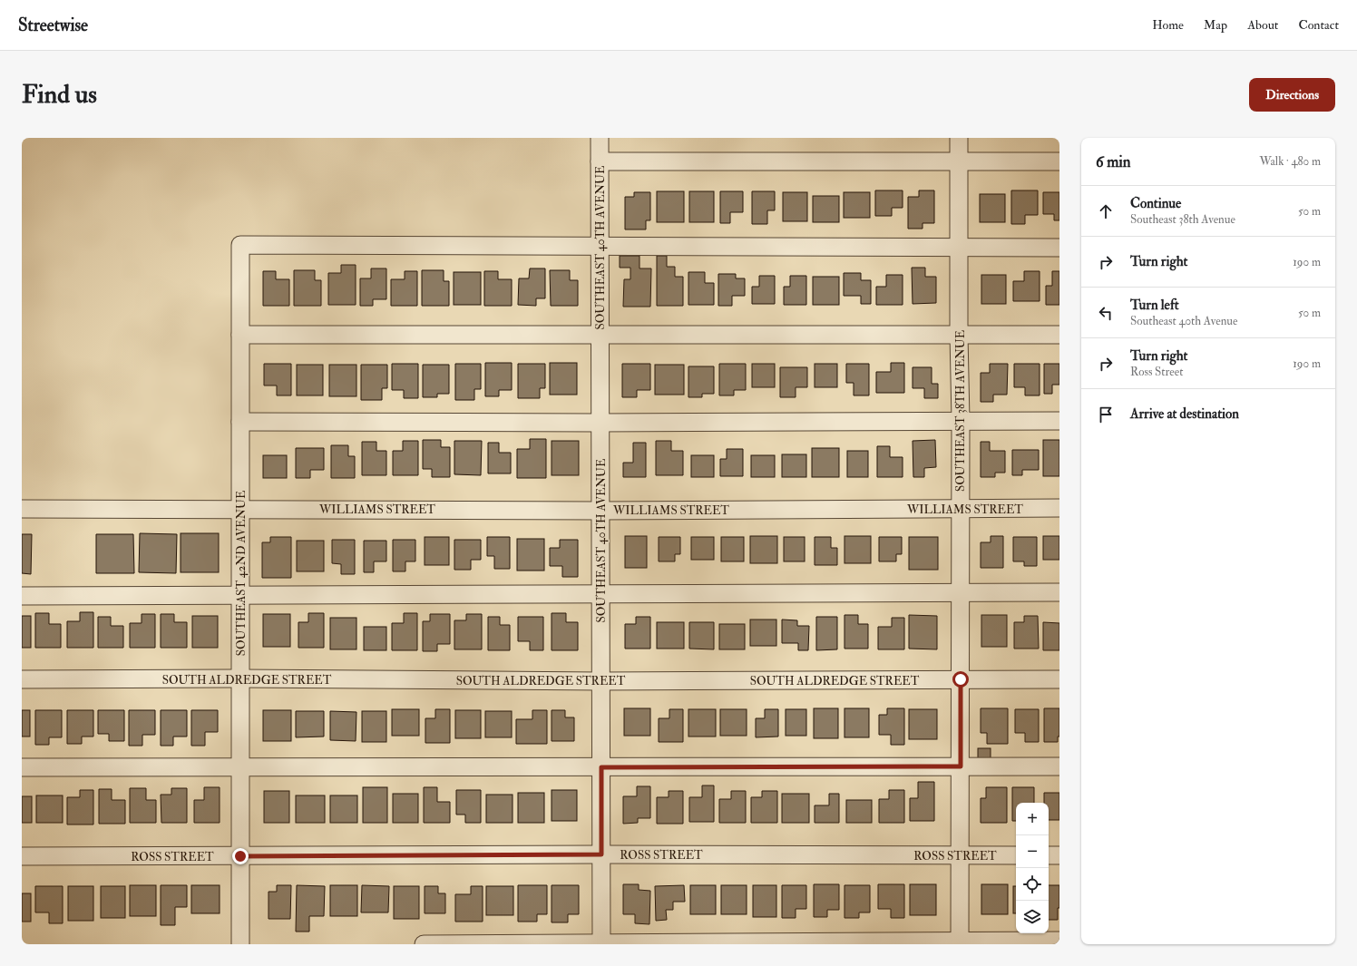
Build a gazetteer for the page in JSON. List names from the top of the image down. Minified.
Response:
{"streets":{"street":["SOUTHEAST 40TH AVENUE","SOUTHEAST 38TH AVENUE","WILLIAMS STREET","SOUTHEAST 42ND AVENUE","SOUTH ALDREDGE STREET","ROSS STREET"]},"crossings":[["SOUTHEAST 40TH AVENUE","WILLIAMS STREET"],["SOUTHEAST 40TH AVENUE","SOUTHEAST 42ND AVENUE"],["SOUTHEAST 40TH AVENUE","SOUTH ALDREDGE STREET"],["SOUTHEAST 40TH AVENUE","ROSS STREET"],["SOUTHEAST 38TH AVENUE","WILLIAMS STREET"],["SOUTHEAST 38TH AVENUE","SOUTH ALDREDGE STREET"],["SOUTHEAST 38TH AVENUE","ROSS STREET"],["WILLIAMS STREET","SOUTHEAST 42ND AVENUE"],["SOUTHEAST 42ND AVENUE","SOUTH ALDREDGE STREET"],["SOUTHEAST 42ND AVENUE","ROSS STREET"]],"page":{"header":"Streetwise","nav":["Home","Map","About","Contact"],"buttons":"Directions","title":"Find us","heading":["6 min","Walk · 480 m"],"list":[["Continue","Southeast 38th Avenue","50 m"],["Turn right","190 m"],["Turn left","Southeast 40th Avenue","50 m"],["Turn right","Ross Street","190 m"],"Arrive at destination"],"map_buttons":["+","−"]}}
